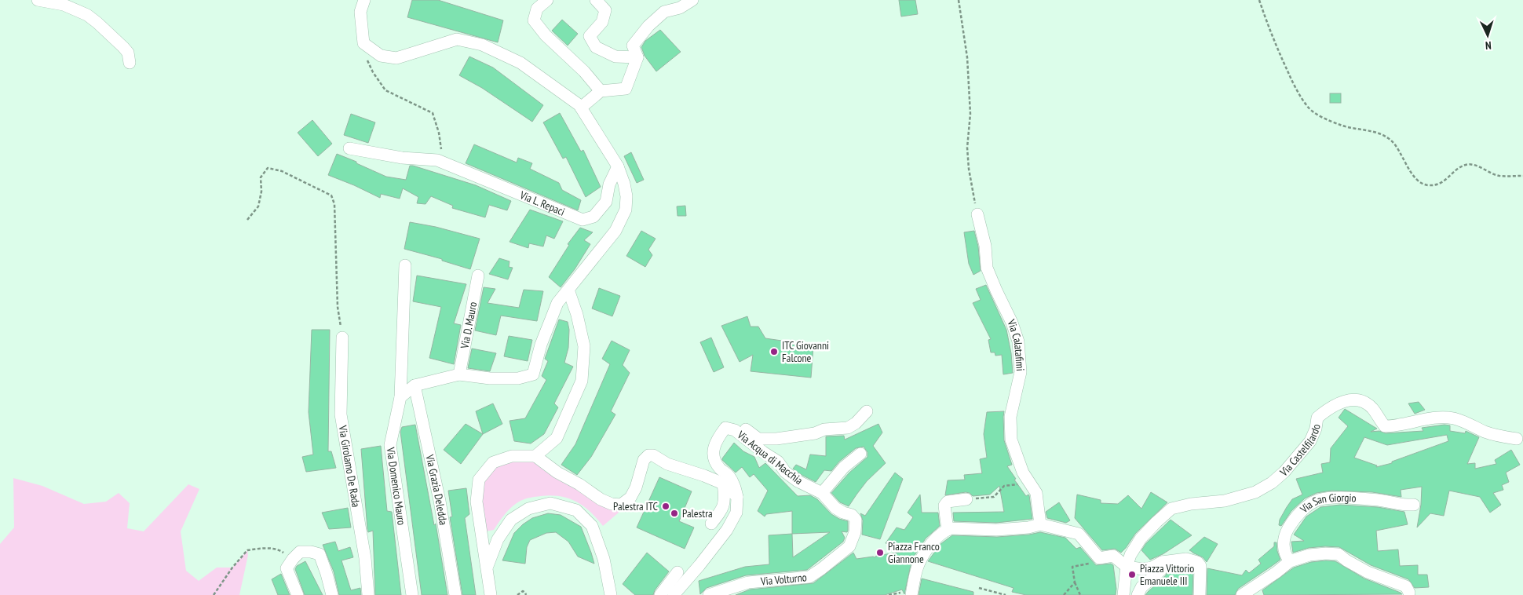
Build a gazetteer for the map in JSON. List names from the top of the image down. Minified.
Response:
{"streets":{"street":["Via L. Repaci","Via D. Mauro","Via Calatafimi","Via Castelfilardo","Via Acqua di Macchia","Via Girolamo De Rada","Via Domenico Mauro","Via Grazia Deledda","Via San Giorgio","Via Volturno"]},"crossings":[["Via Acqua di Macchia","Via Volturno"]],"places":["ITC Giovanni Falcone","Palestra ITC","Palestra","Piazza Franco Giannone","Piazza Vittorio Emanuele III"],"north":"bottom"}
